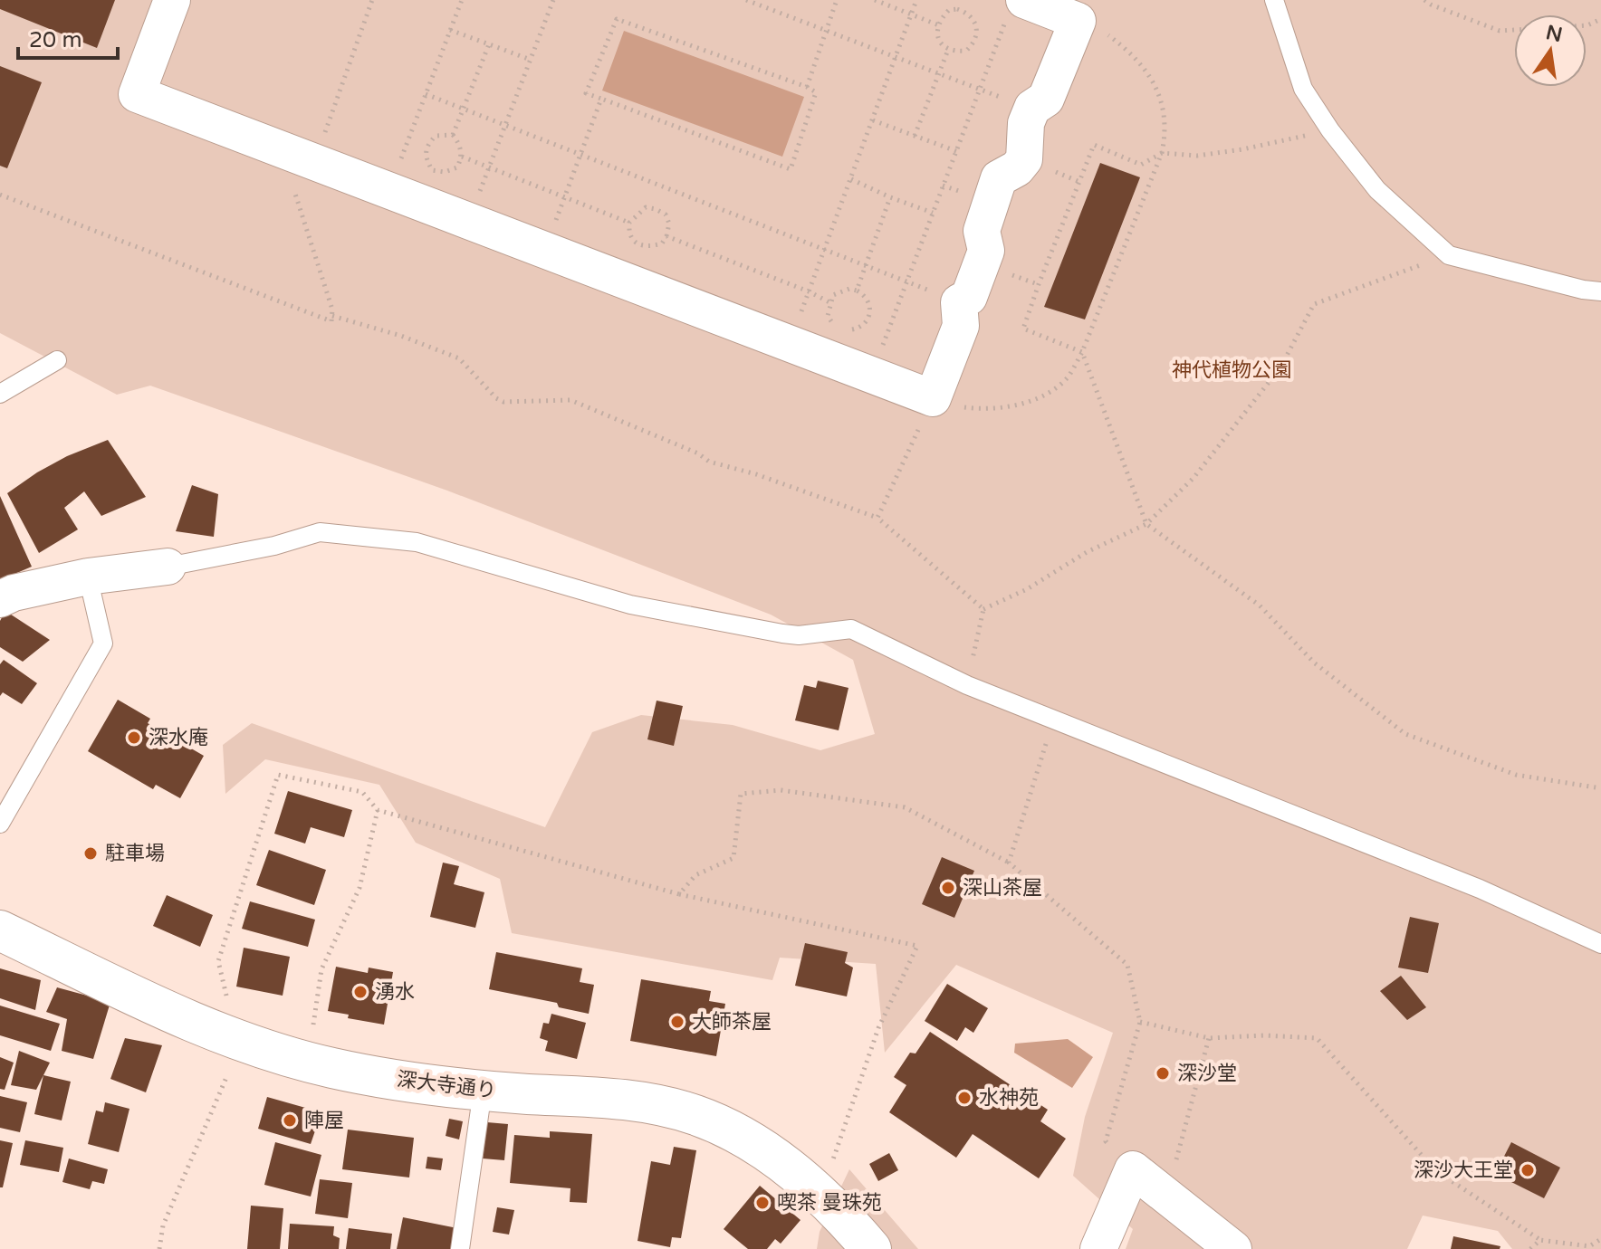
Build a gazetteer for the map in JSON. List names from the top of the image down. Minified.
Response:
{"streets":{"street":["深大寺通り"]},"parks":["神代植物公園"],"places":["深水庵","駐車場","深山茶屋","湧水","大師茶屋","深沙堂","水神苑","陣屋","深沙大王堂","喫茶 曼珠苑"],"scale_bar":"20 m","north":"top"}
